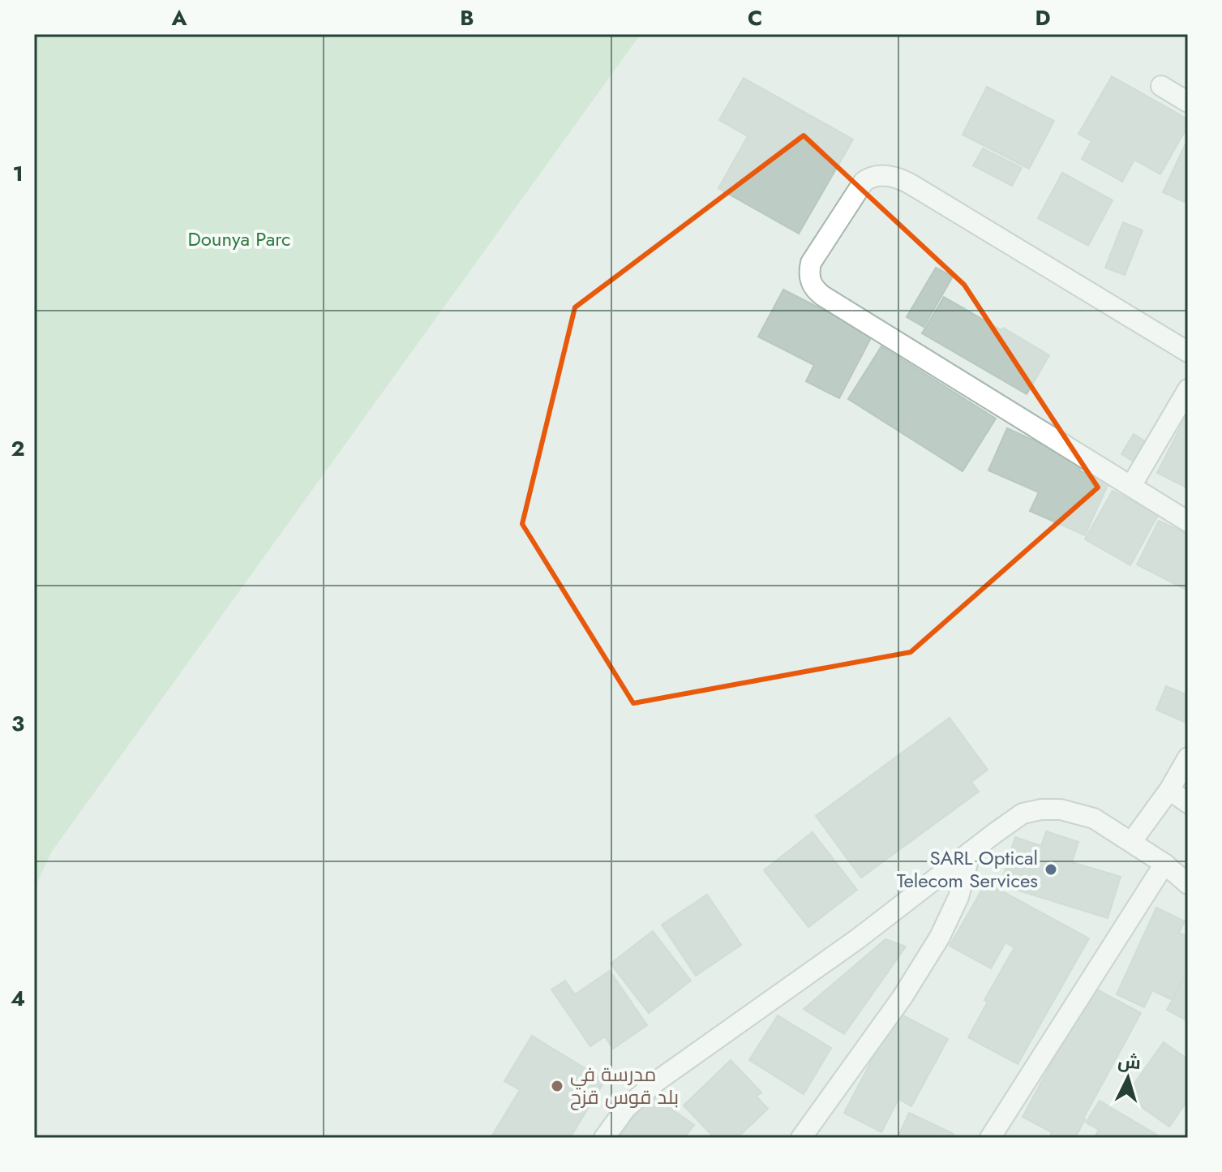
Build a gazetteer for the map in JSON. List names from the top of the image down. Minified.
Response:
{"parks":["Dounya Parc"],"places":["SARL Optical Telecom Services","مدرسة في بلد قوس قزح"],"north":"top","grid":{"columns":["A","B","C","D"],"rows":["1","2","3","4"]}}
